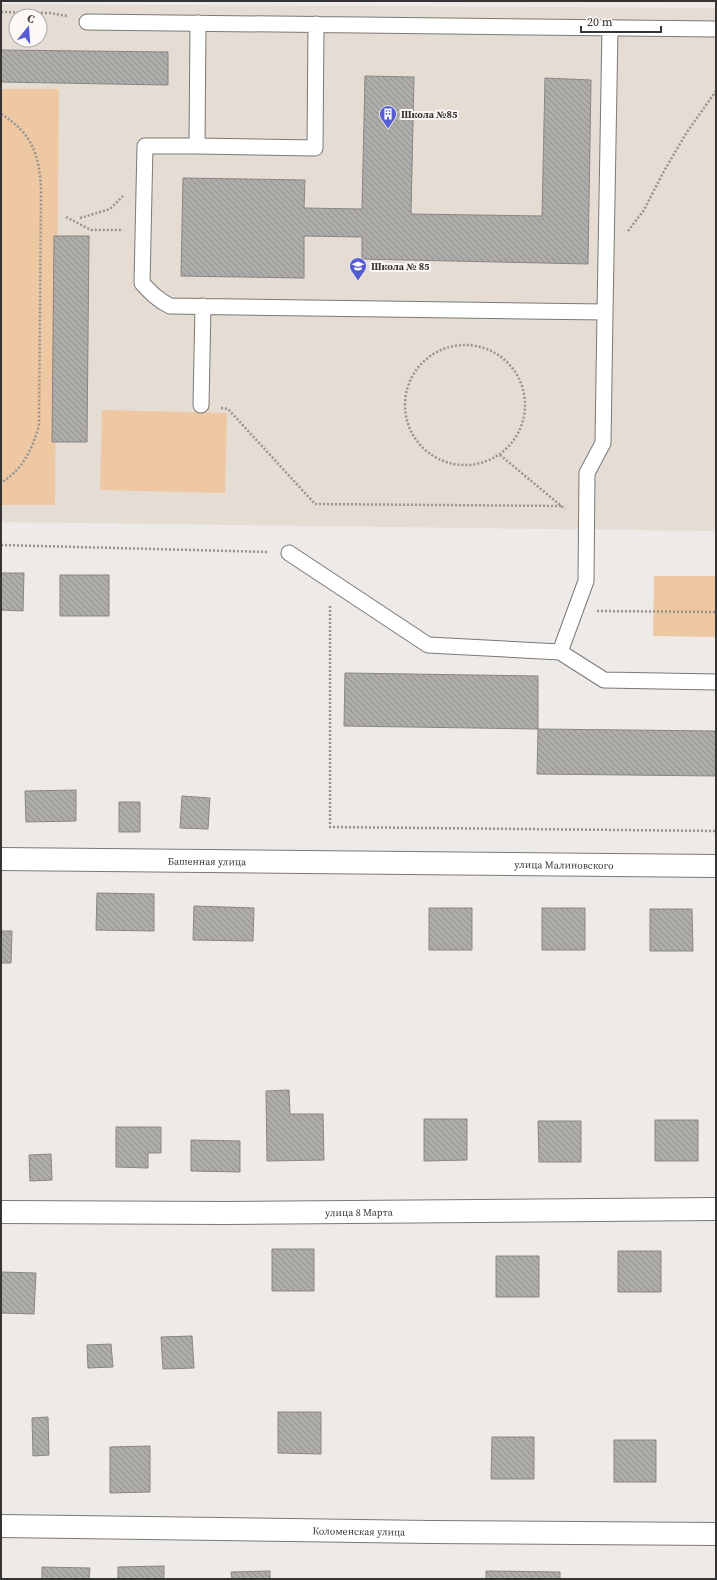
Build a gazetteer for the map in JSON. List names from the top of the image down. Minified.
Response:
{"streets":{"street":["Башенная улица","улица Малиновского","улица 8 Марта","Коломенская улица"]},"crossings":[["Башенная улица","улица Малиновского"]],"places":{"building":["Школа №85"],"school or university":["Школа № 85"]},"scale_bar":"20 m","north":"top"}
